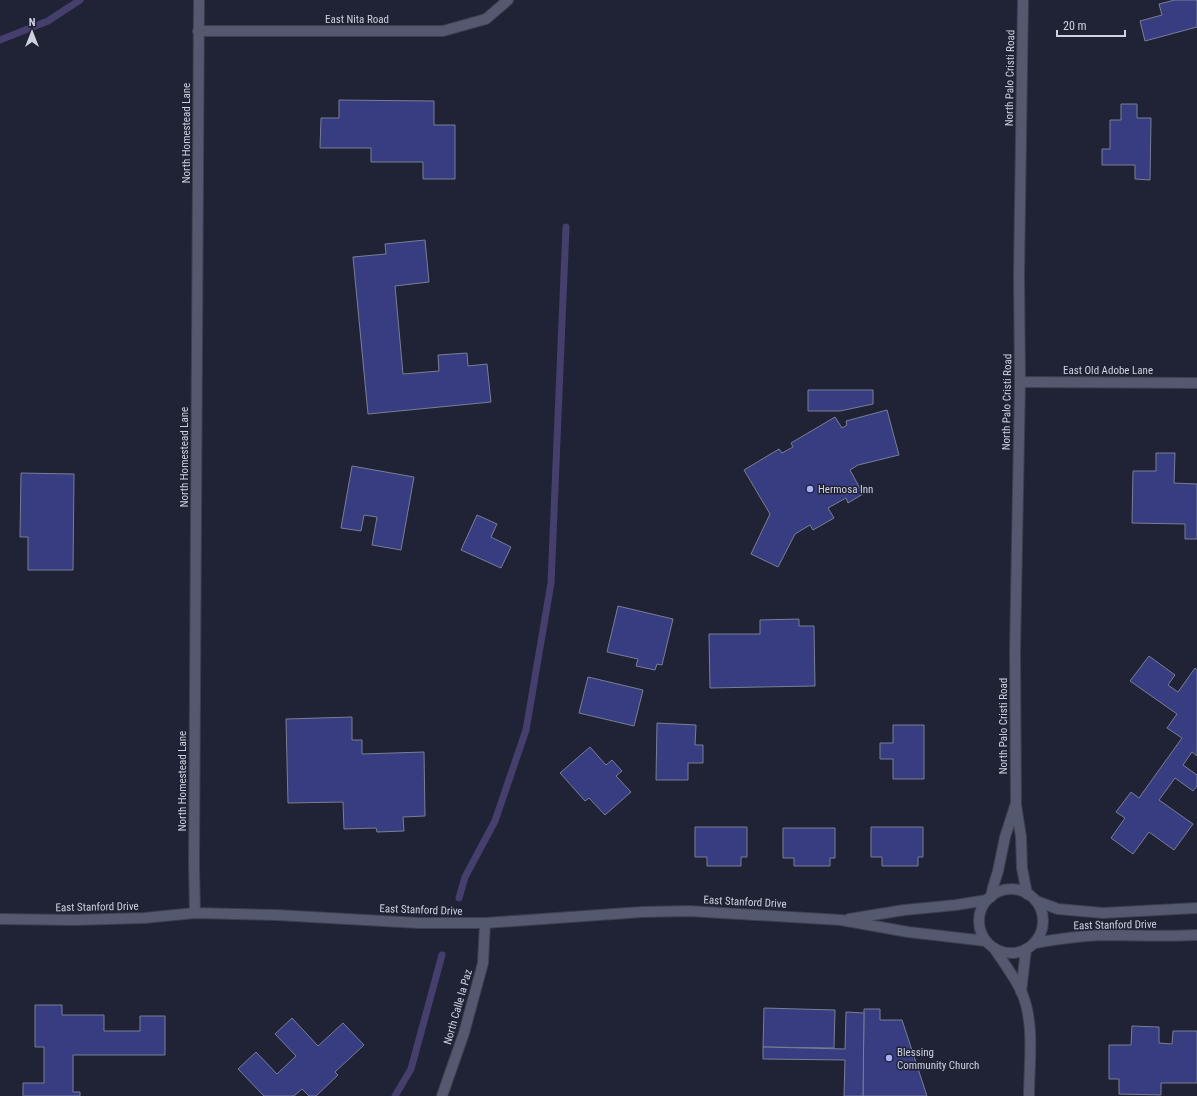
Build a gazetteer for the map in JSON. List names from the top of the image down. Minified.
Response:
{"streets":{"street":["East Nita Road","North Palo Cristi Road","North Homestead Lane","East Old Adobe Lane","East Stanford Drive","North Calle la Paz"]},"crossings":[["East Nita Road","North Homestead Lane"],["North Palo Cristi Road","East Old Adobe Lane"],["North Palo Cristi Road","East Stanford Drive"],["North Homestead Lane","East Stanford Drive"],["East Stanford Drive","North Calle la Paz"]],"places":["Hermosa Inn","Blessing Community Church"],"scale_bar":"20 m","north":"top"}
